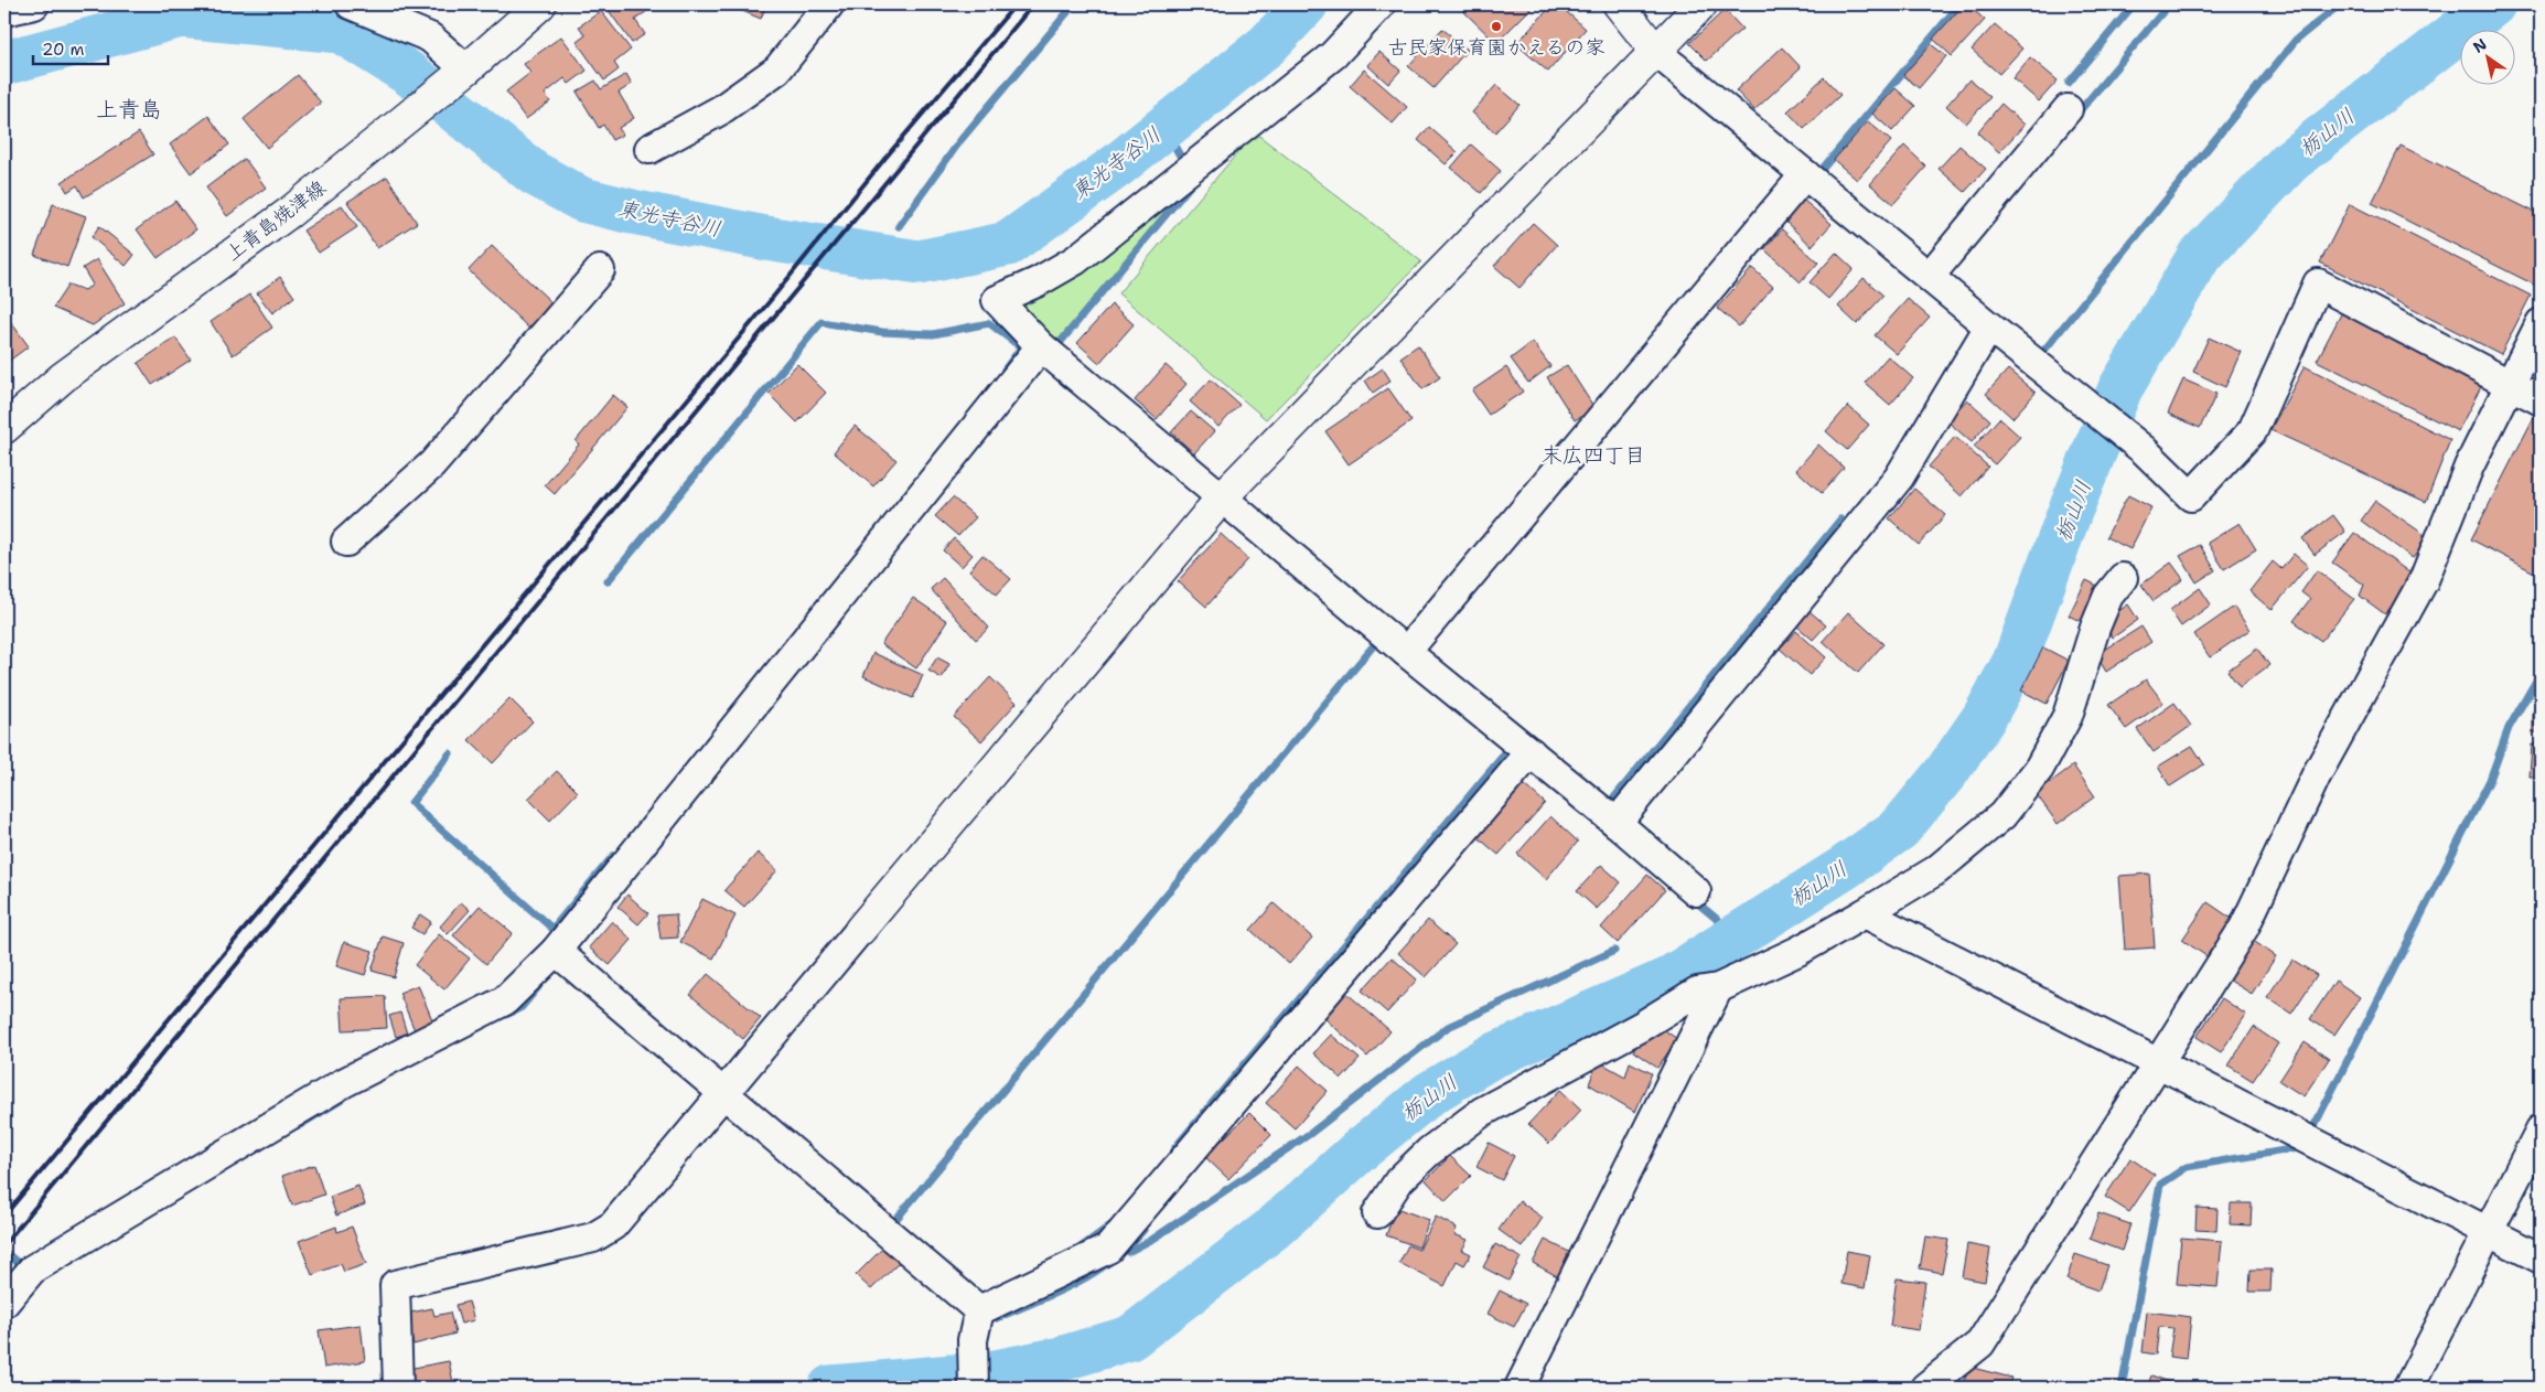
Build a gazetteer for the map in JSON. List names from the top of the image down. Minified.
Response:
{"streets":{"street":["上青島焼津線"]},"districts":["上青島","末広四丁目"],"water":["栃山川","東光寺谷川"],"places":["古民家保育園かえるの家"],"scale_bar":"20 m","north":"top left"}
